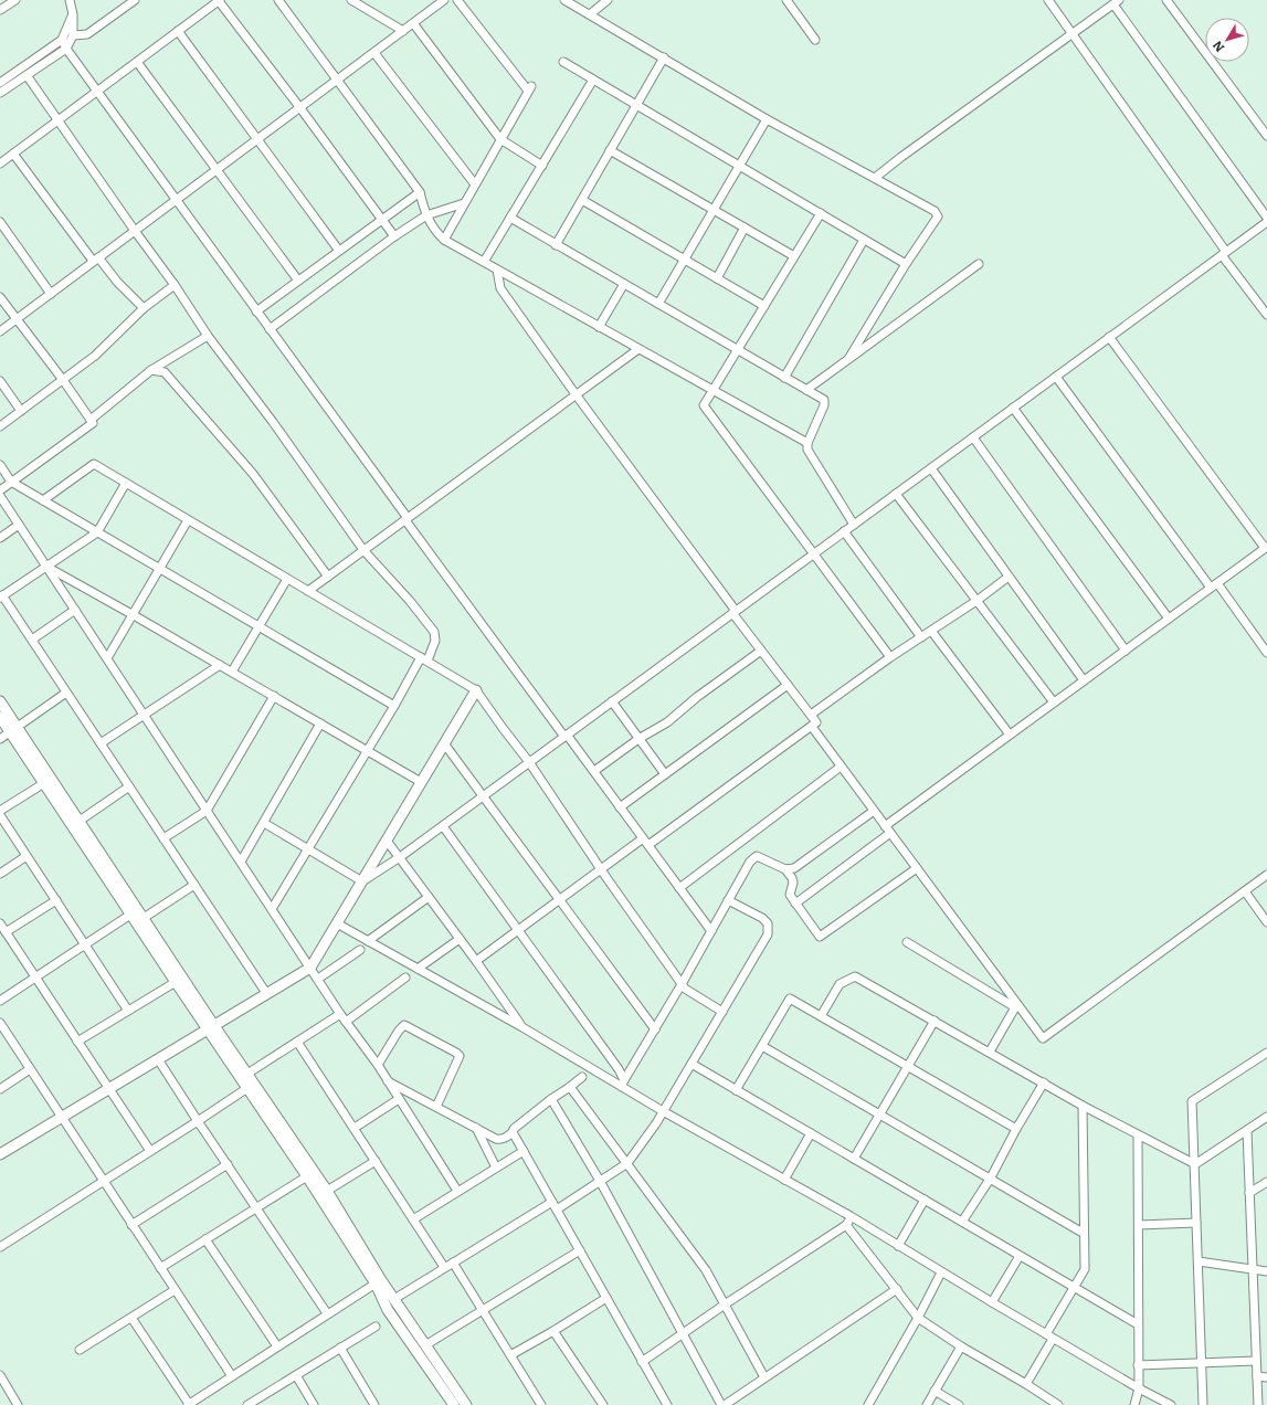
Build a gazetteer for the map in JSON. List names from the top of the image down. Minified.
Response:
{"north":"bottom left"}
